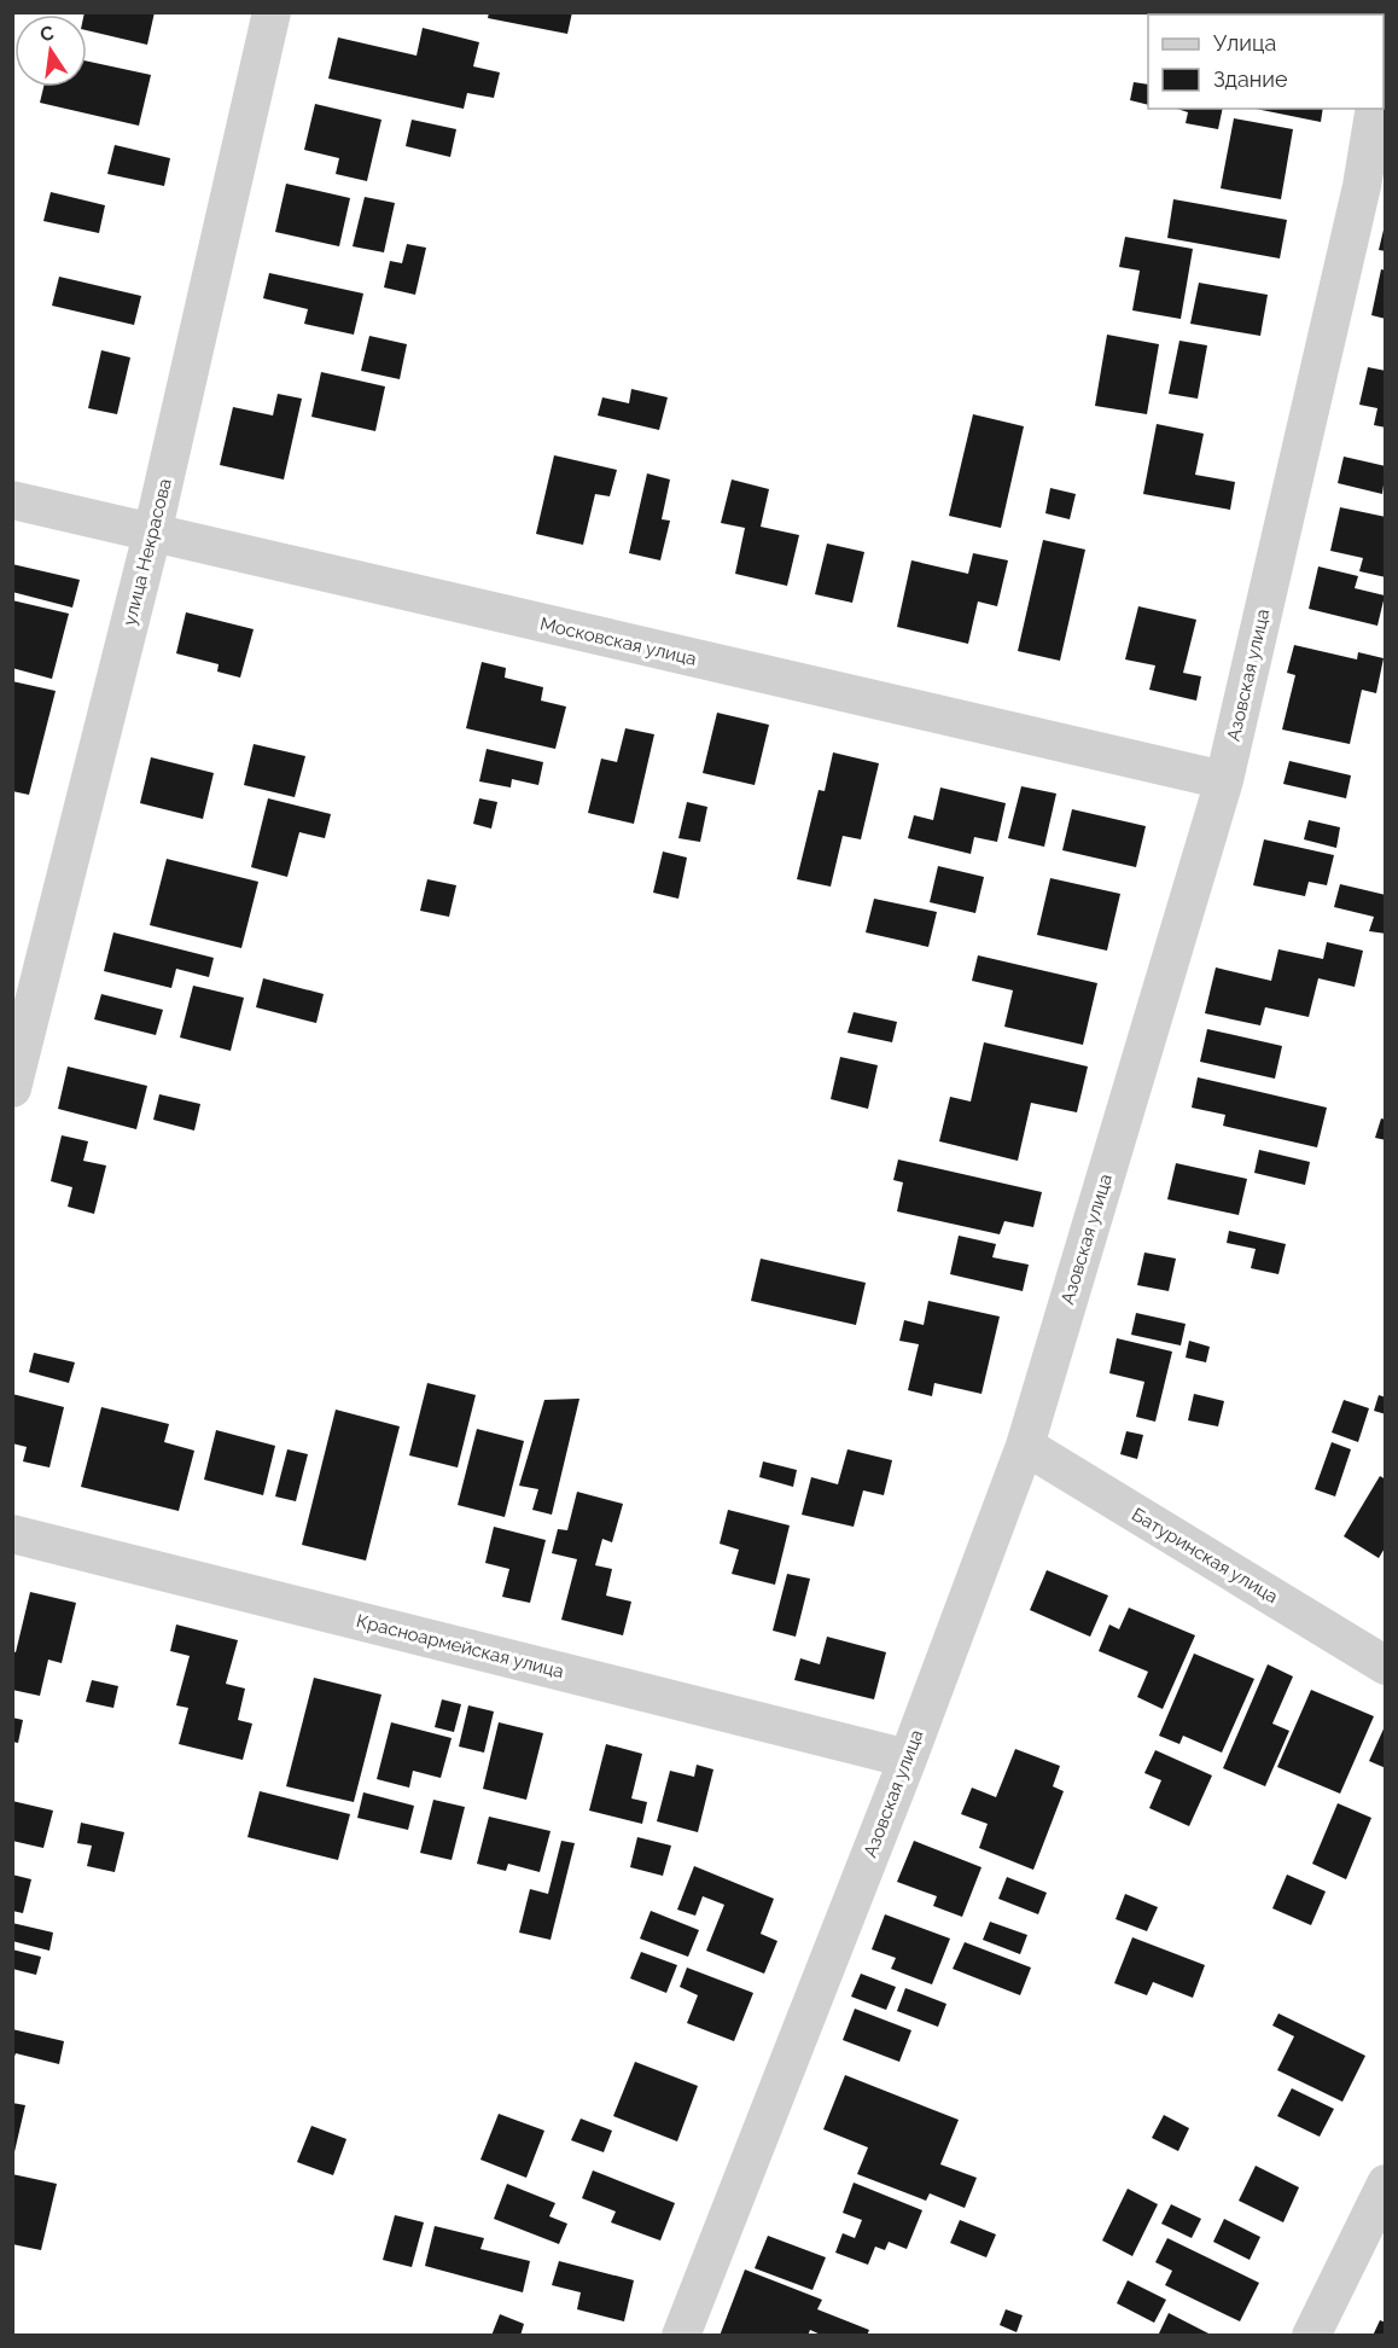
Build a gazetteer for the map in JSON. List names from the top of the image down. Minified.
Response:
{"streets":{"street":["улица Некрасова","Московская улица","Азовская улица","Батуринская улица","Красноармейская улица"]},"crossings":[["улица Некрасова","Московская улица"],["Московская улица","Азовская улица"],["Азовская улица","Батуринская улица"],["Азовская улица","Красноармейская улица"]],"legend":["Улица","Здание"],"north":"top"}
